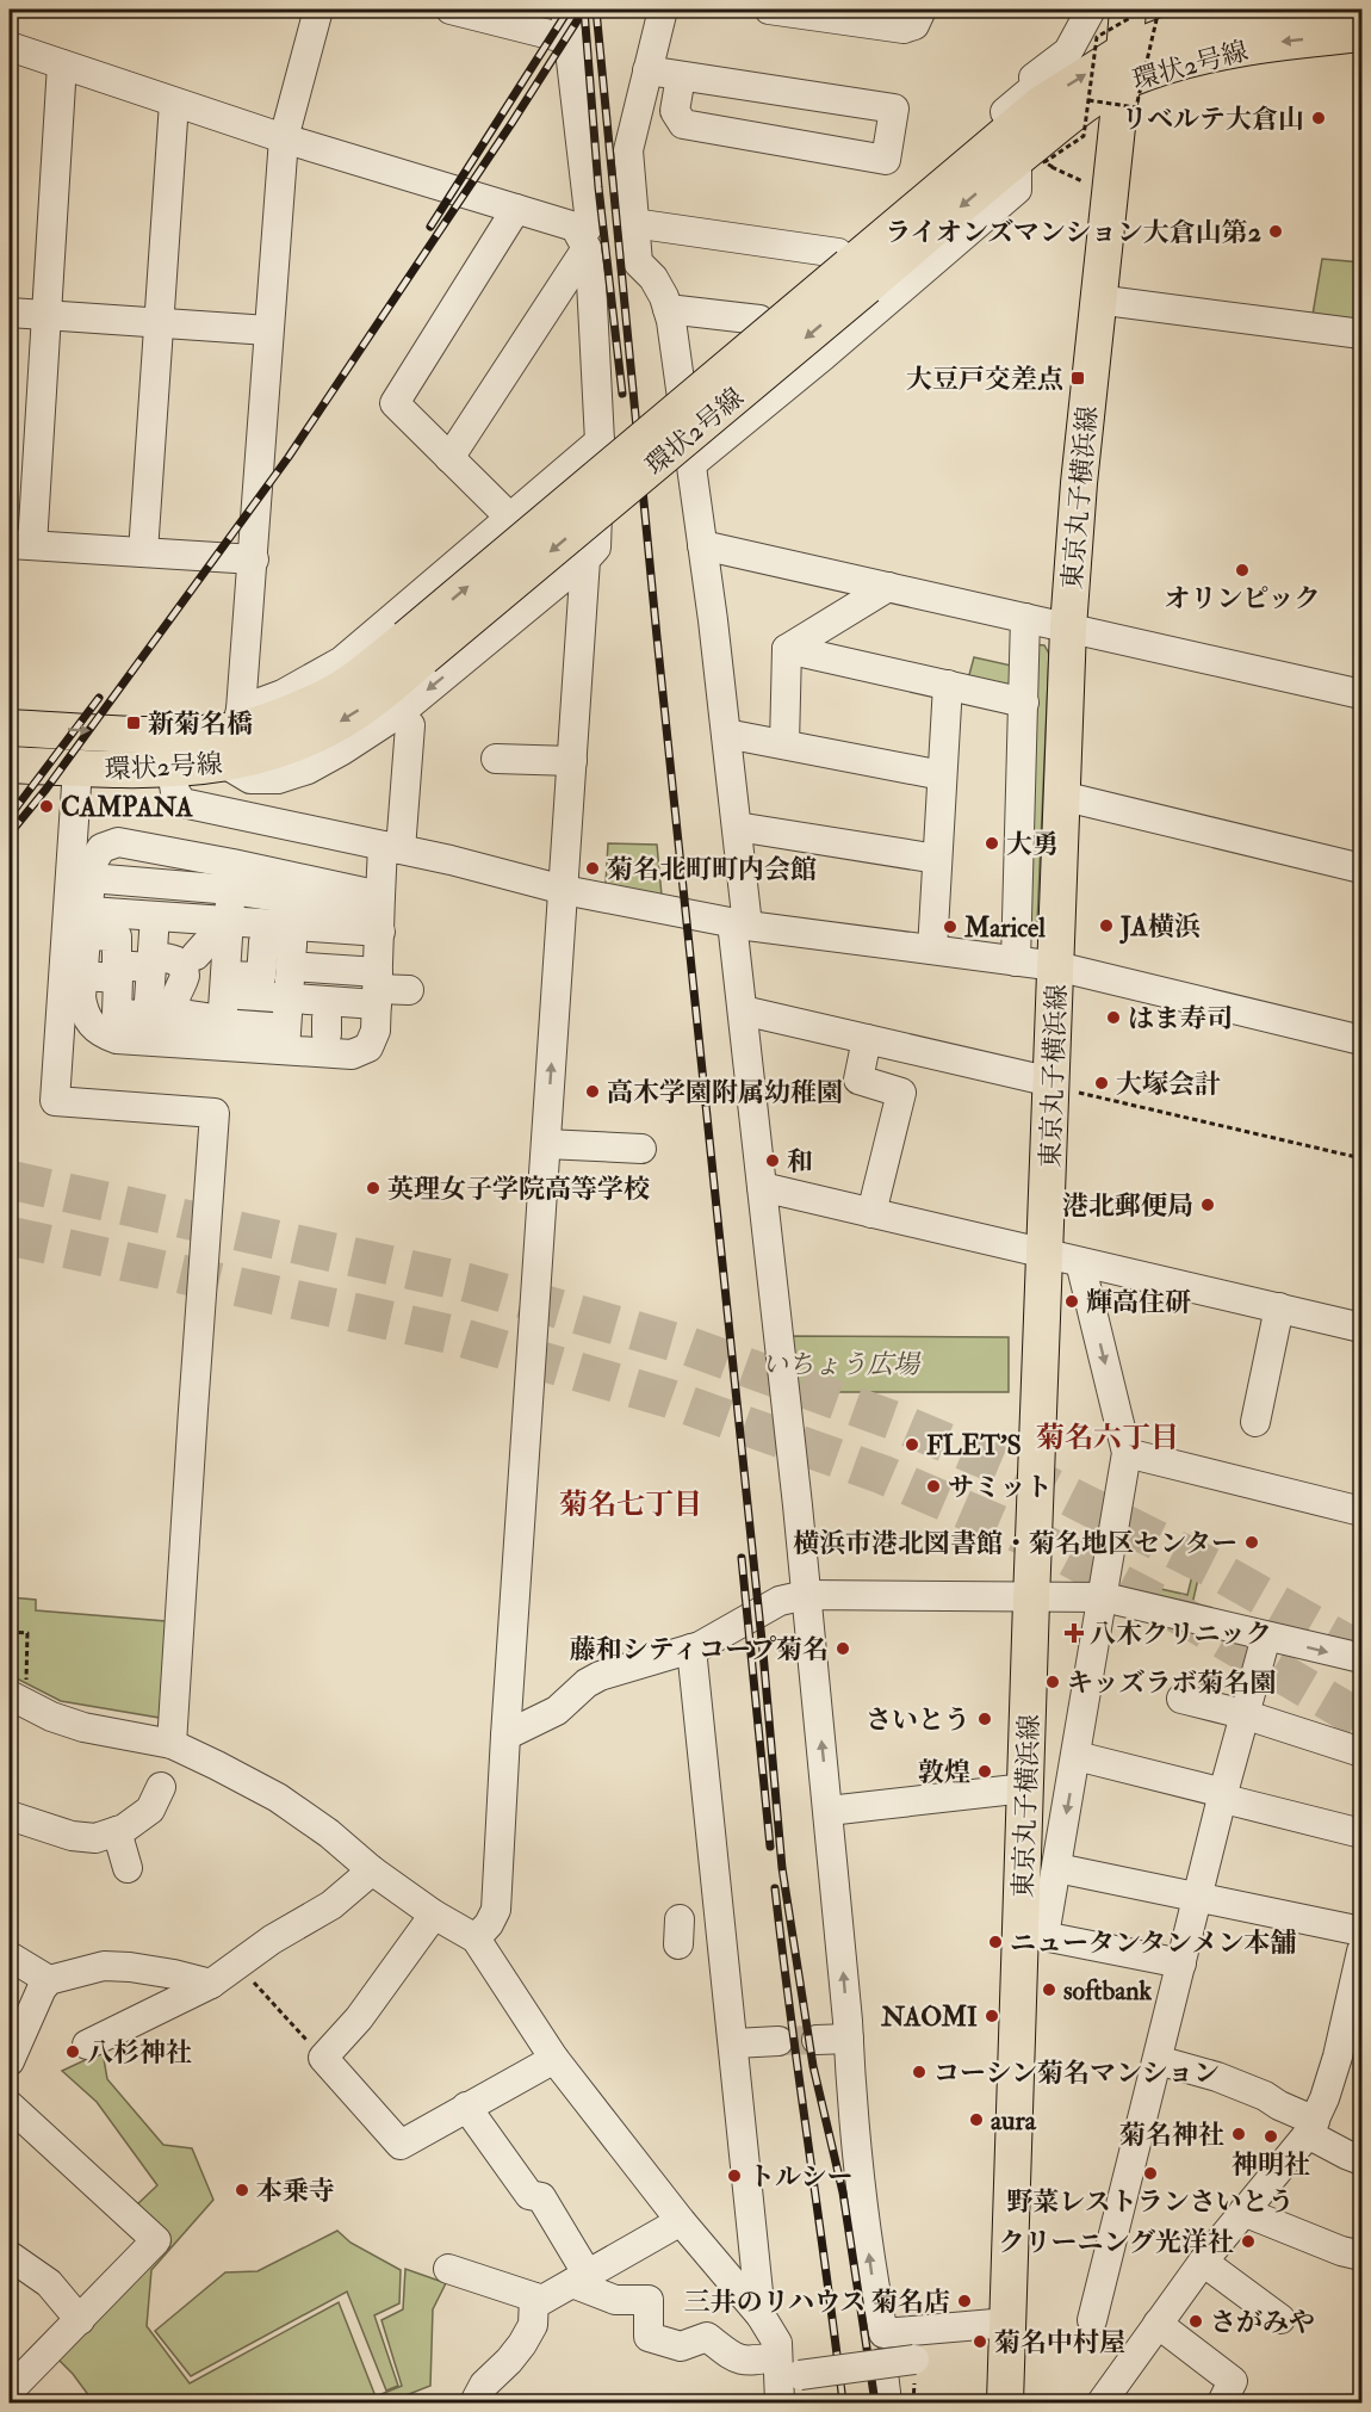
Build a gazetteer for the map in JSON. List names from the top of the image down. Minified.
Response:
{"streets":{"main road":["環状2号線","東京丸子横浜線"]},"crossings":[["環状2号線","東京丸子横浜線"]],"districts":["菊名六丁目","菊名七丁目"],"parks":["いちょう広場"],"places":{"other":["リベルテ大倉山","ライオンズマンション大倉山第2","オリンピック","CAMPANA","大勇","菊名北町町内会館","JA横浜","Maricel","はま寿司","大塚会計","高木学園附属幼稚園","和","英理女子学院高等学校","港北郵便局","輝高住研","FLET'S","サミット","横浜市港北図書館・菊名地区センター","藤和シティコープ菊名","キッズラボ菊名園","さいとう","敦煌","ニュータンタンメン本舗","softbank","NAOMI","八杉神社","コーシン菊名マンション","aura","菊名神社","神明社","野菜レストランさいとう","トルシー","本乗寺","クリーニング光洋社","三井のリハウス 菊名店","さがみや","菊名中村屋"],"transit":["大豆戸交差点","新菊名橋"],"health":["八木クリニック"]}}
